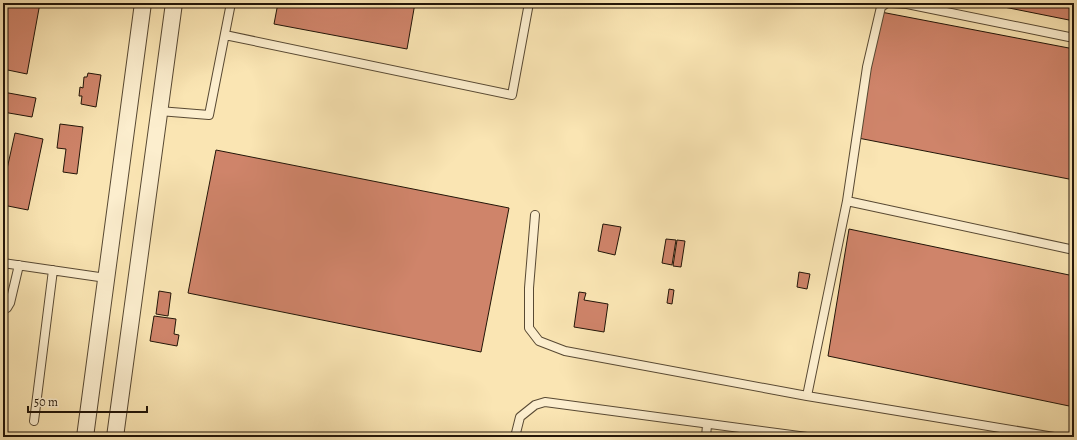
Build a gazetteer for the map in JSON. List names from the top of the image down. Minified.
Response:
{"scale_bar":"50 m"}
